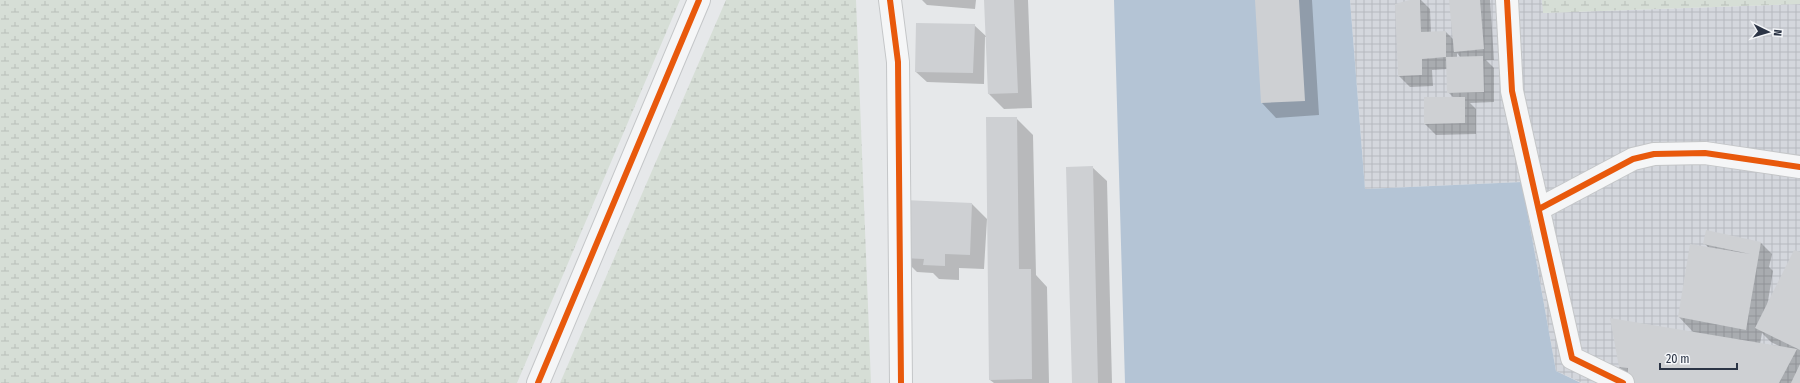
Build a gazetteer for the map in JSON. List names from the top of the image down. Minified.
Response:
{"scale_bar":"20 m","north":"right"}
